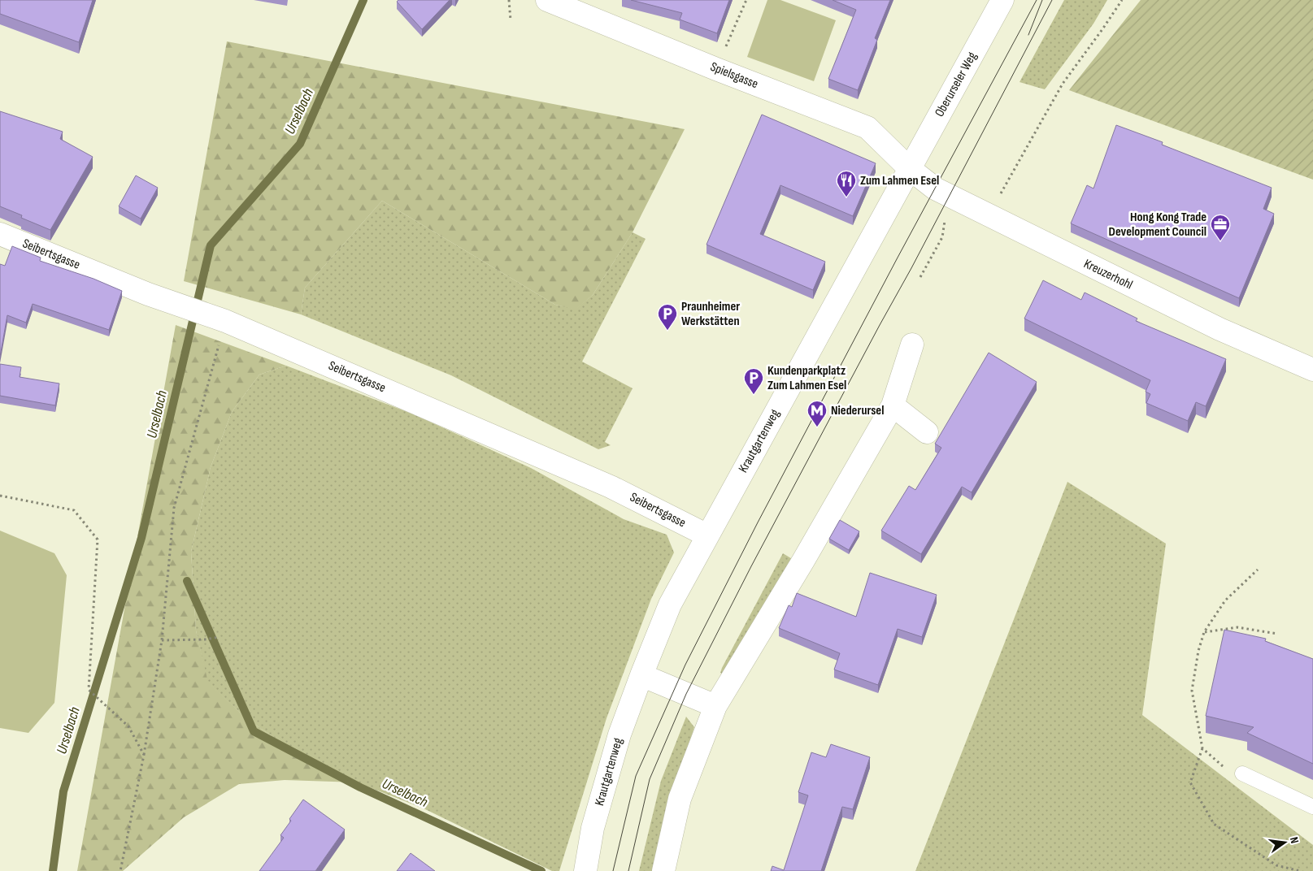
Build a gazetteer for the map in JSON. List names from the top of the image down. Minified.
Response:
{"streets":{"street":["Spielsgasse","Oberurseler Weg","Seibertsgasse","Kreuzerhohl","Krautgartenweg"]},"crossings":[["Spielsgasse","Oberurseler Weg"],["Spielsgasse","Kreuzerhohl"],["Spielsgasse","Krautgartenweg"],["Oberurseler Weg","Kreuzerhohl"],["Oberurseler Weg","Krautgartenweg"],["Seibertsgasse","Krautgartenweg"],["Kreuzerhohl","Krautgartenweg"]],"water":["Urselbach"],"places":{"restaurant":["Zum Lahmen Esel"],"office":["Hong Kong Trade Development Council"],"parking":["Praunheimer Werkstätten","Kundenparkplatz Zum Lahmen Esel"],"metro station":["Niederursel"]},"north":"right"}
